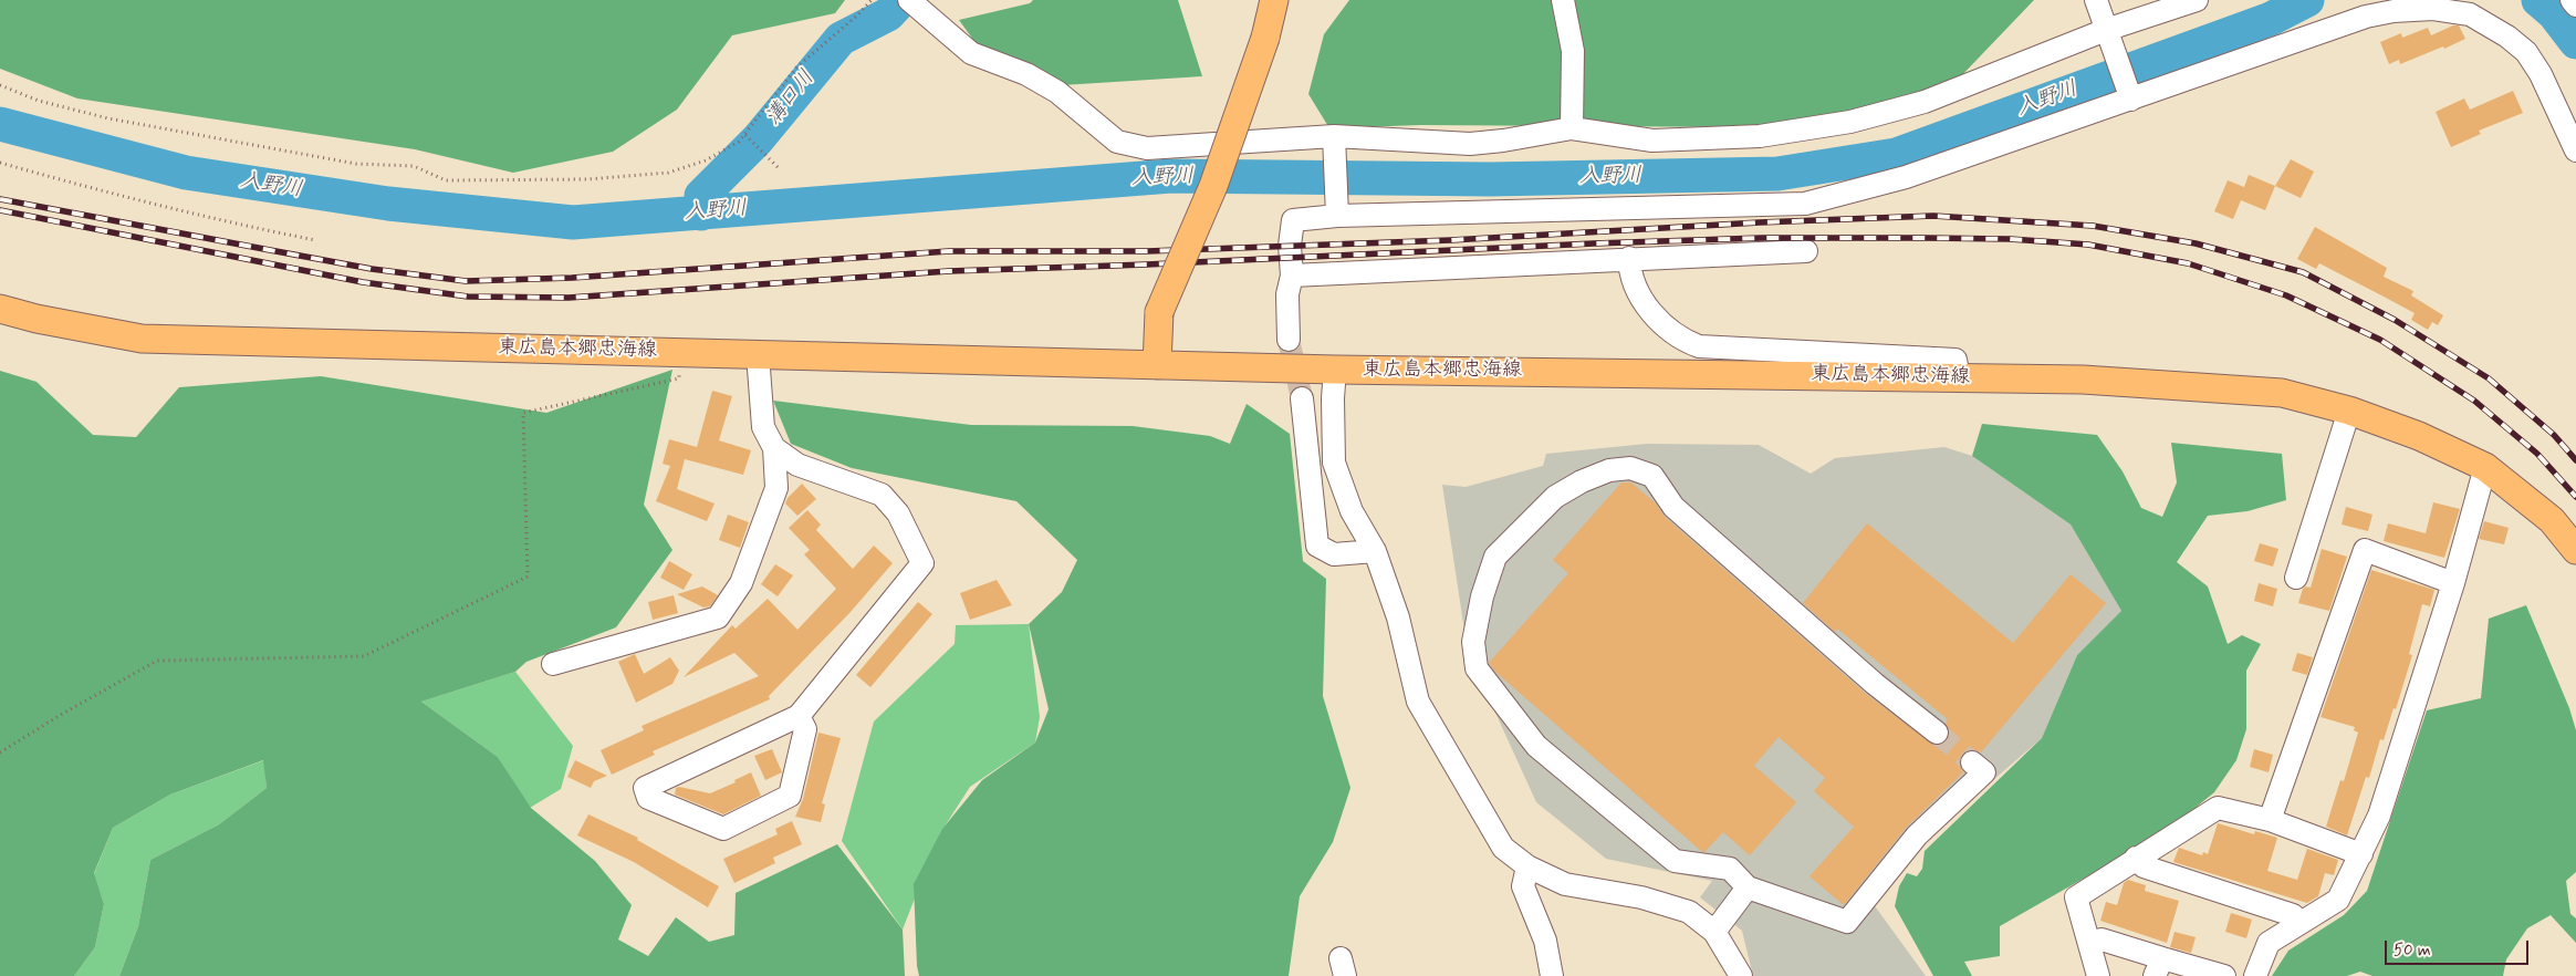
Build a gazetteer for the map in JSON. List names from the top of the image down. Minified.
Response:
{"streets":{"main road":["東広島本郷忠海線"]},"water":["溝口川","入野川"],"scale_bar":"50 m"}
